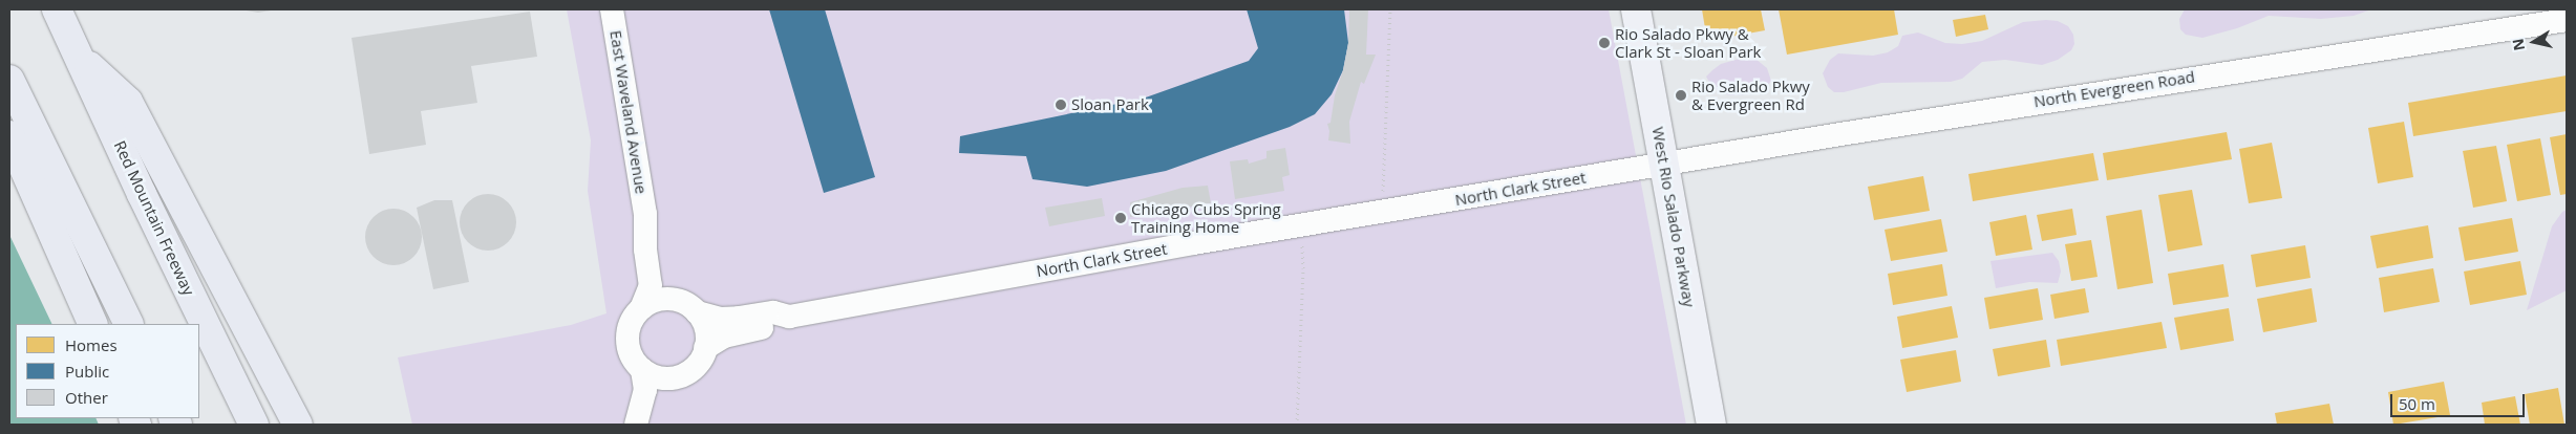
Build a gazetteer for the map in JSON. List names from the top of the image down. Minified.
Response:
{"streets":{"highway":["Red Mountain Freeway"],"main road":["West Rio Salado Parkway"],"street":["North Evergreen Road","East Waveland Avenue","North Clark Street"]},"crossings":[["North Evergreen Road","North Clark Street"],["North Evergreen Road","West Rio Salado Parkway"],["East Waveland Avenue","North Clark Street"],["North Clark Street","West Rio Salado Parkway"]],"places":["Rio Salado Pkwy & Clark St - Sloan Park","Rio Salado Pkwy & Evergreen Rd","Sloan Park","Chicago Cubs Spring Training Home"],"legend":["Homes","Public","Other"],"scale_bar":"50 m","north":"left"}
